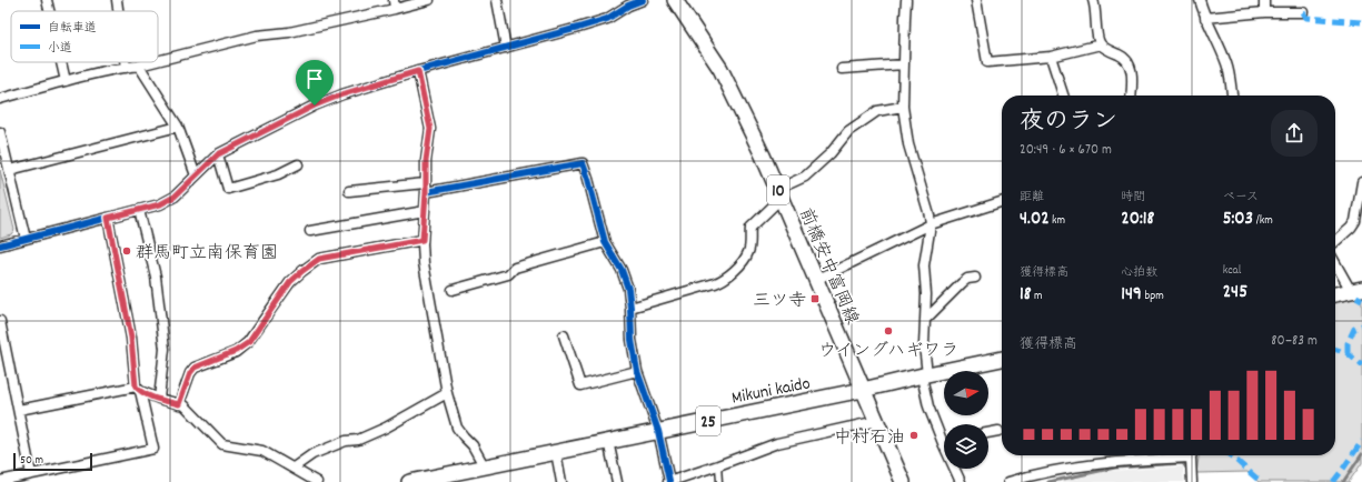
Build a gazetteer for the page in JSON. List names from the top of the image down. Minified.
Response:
{"streets":{"main road":["10","前橋安中富岡線","Mikuni kaido","25"]},"crossings":[["前橋安中富岡線","Mikuni kaido"]],"places":{"other":["群馬町立南保育園","ウイングハギワラ","中村石油"],"transit":["三ツ寺"]},"legend":["自転車道","小道"],"scale_bar":"50 m","north":"right","page":{"heading":["夜のラン","20:49 · 6 × 670 m"],"stats":[["距離","4.02 km"],["時間","20:18"],["ペース","5:03 /km"],["獲得標高","18 m"],["心拍数","149 bpm"],["kcal","245"]],"chart":["獲得標高","80–83 m"],"scale":"50 m"}}
